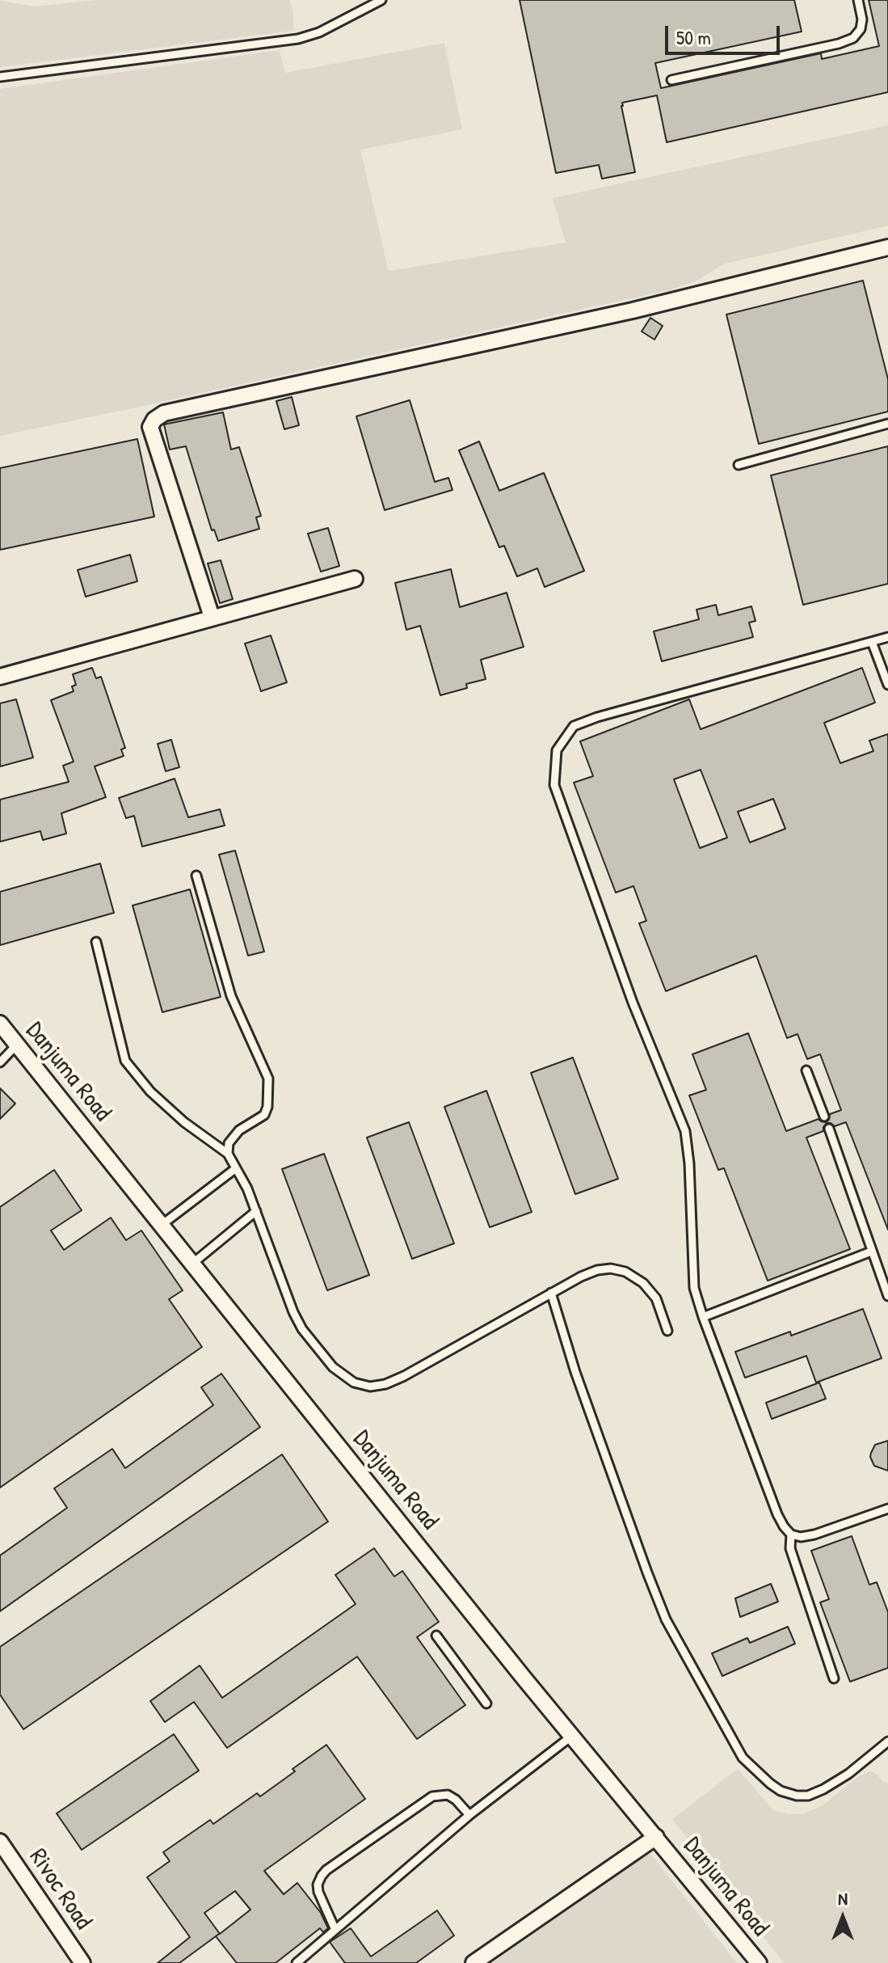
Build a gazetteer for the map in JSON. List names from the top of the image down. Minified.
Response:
{"streets":{"street":["Danjuma Road","Rivoc Road"]},"scale_bar":"50 m","north":"top"}
